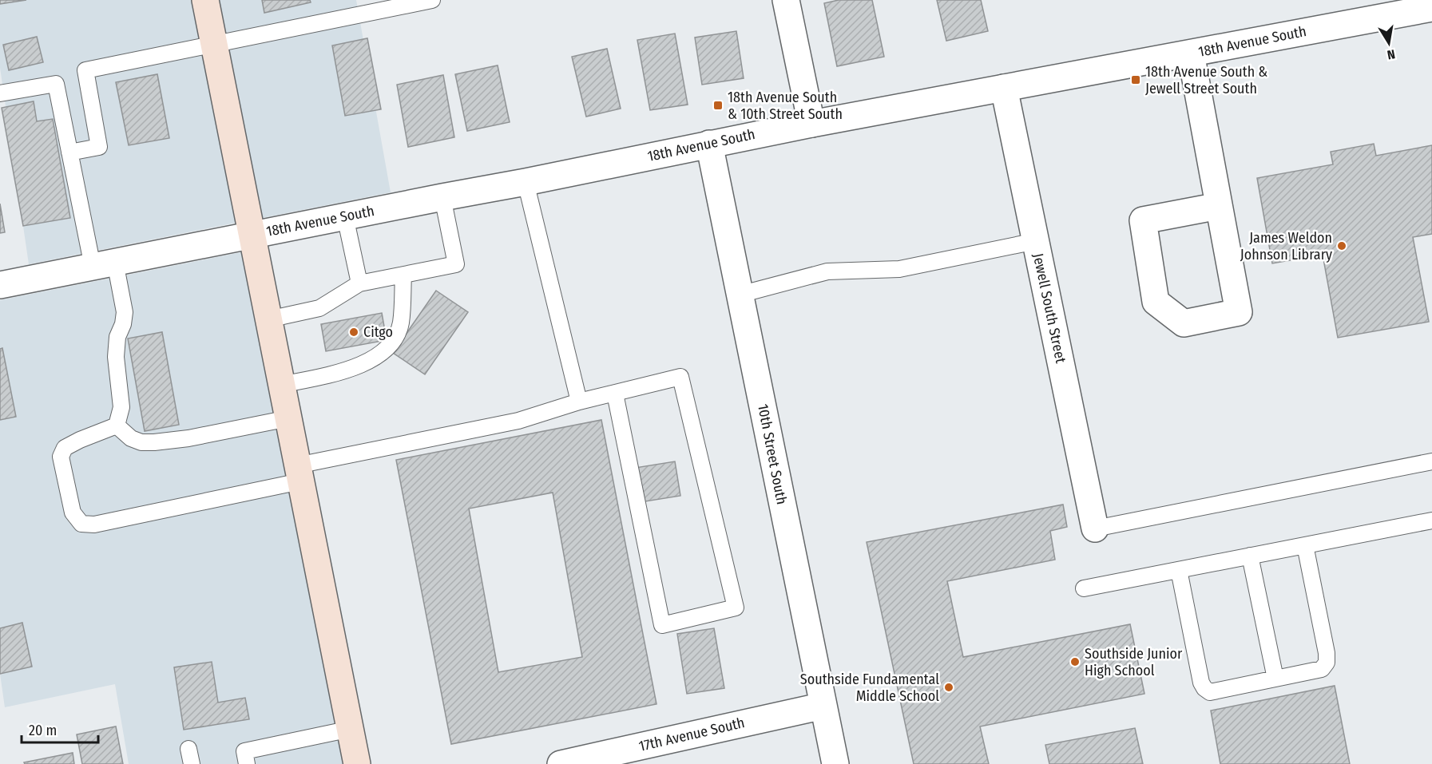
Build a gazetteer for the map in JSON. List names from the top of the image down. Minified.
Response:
{"streets":{"street":["18th Avenue South","Jewell South Street","10th Street South","17th Avenue South"]},"crossings":[["18th Avenue South","Jewell South Street"],["18th Avenue South","10th Street South"],["10th Street South","17th Avenue South"]],"places":{"transit":["18th Avenue South & Jewell Street South","18th Avenue South & 10th Street South"],"other":["James Weldon Johnson Library","Citgo","Southside Junior High School","Southside Fundamental Middle School"]},"scale_bar":"20 m","north":"bottom"}
